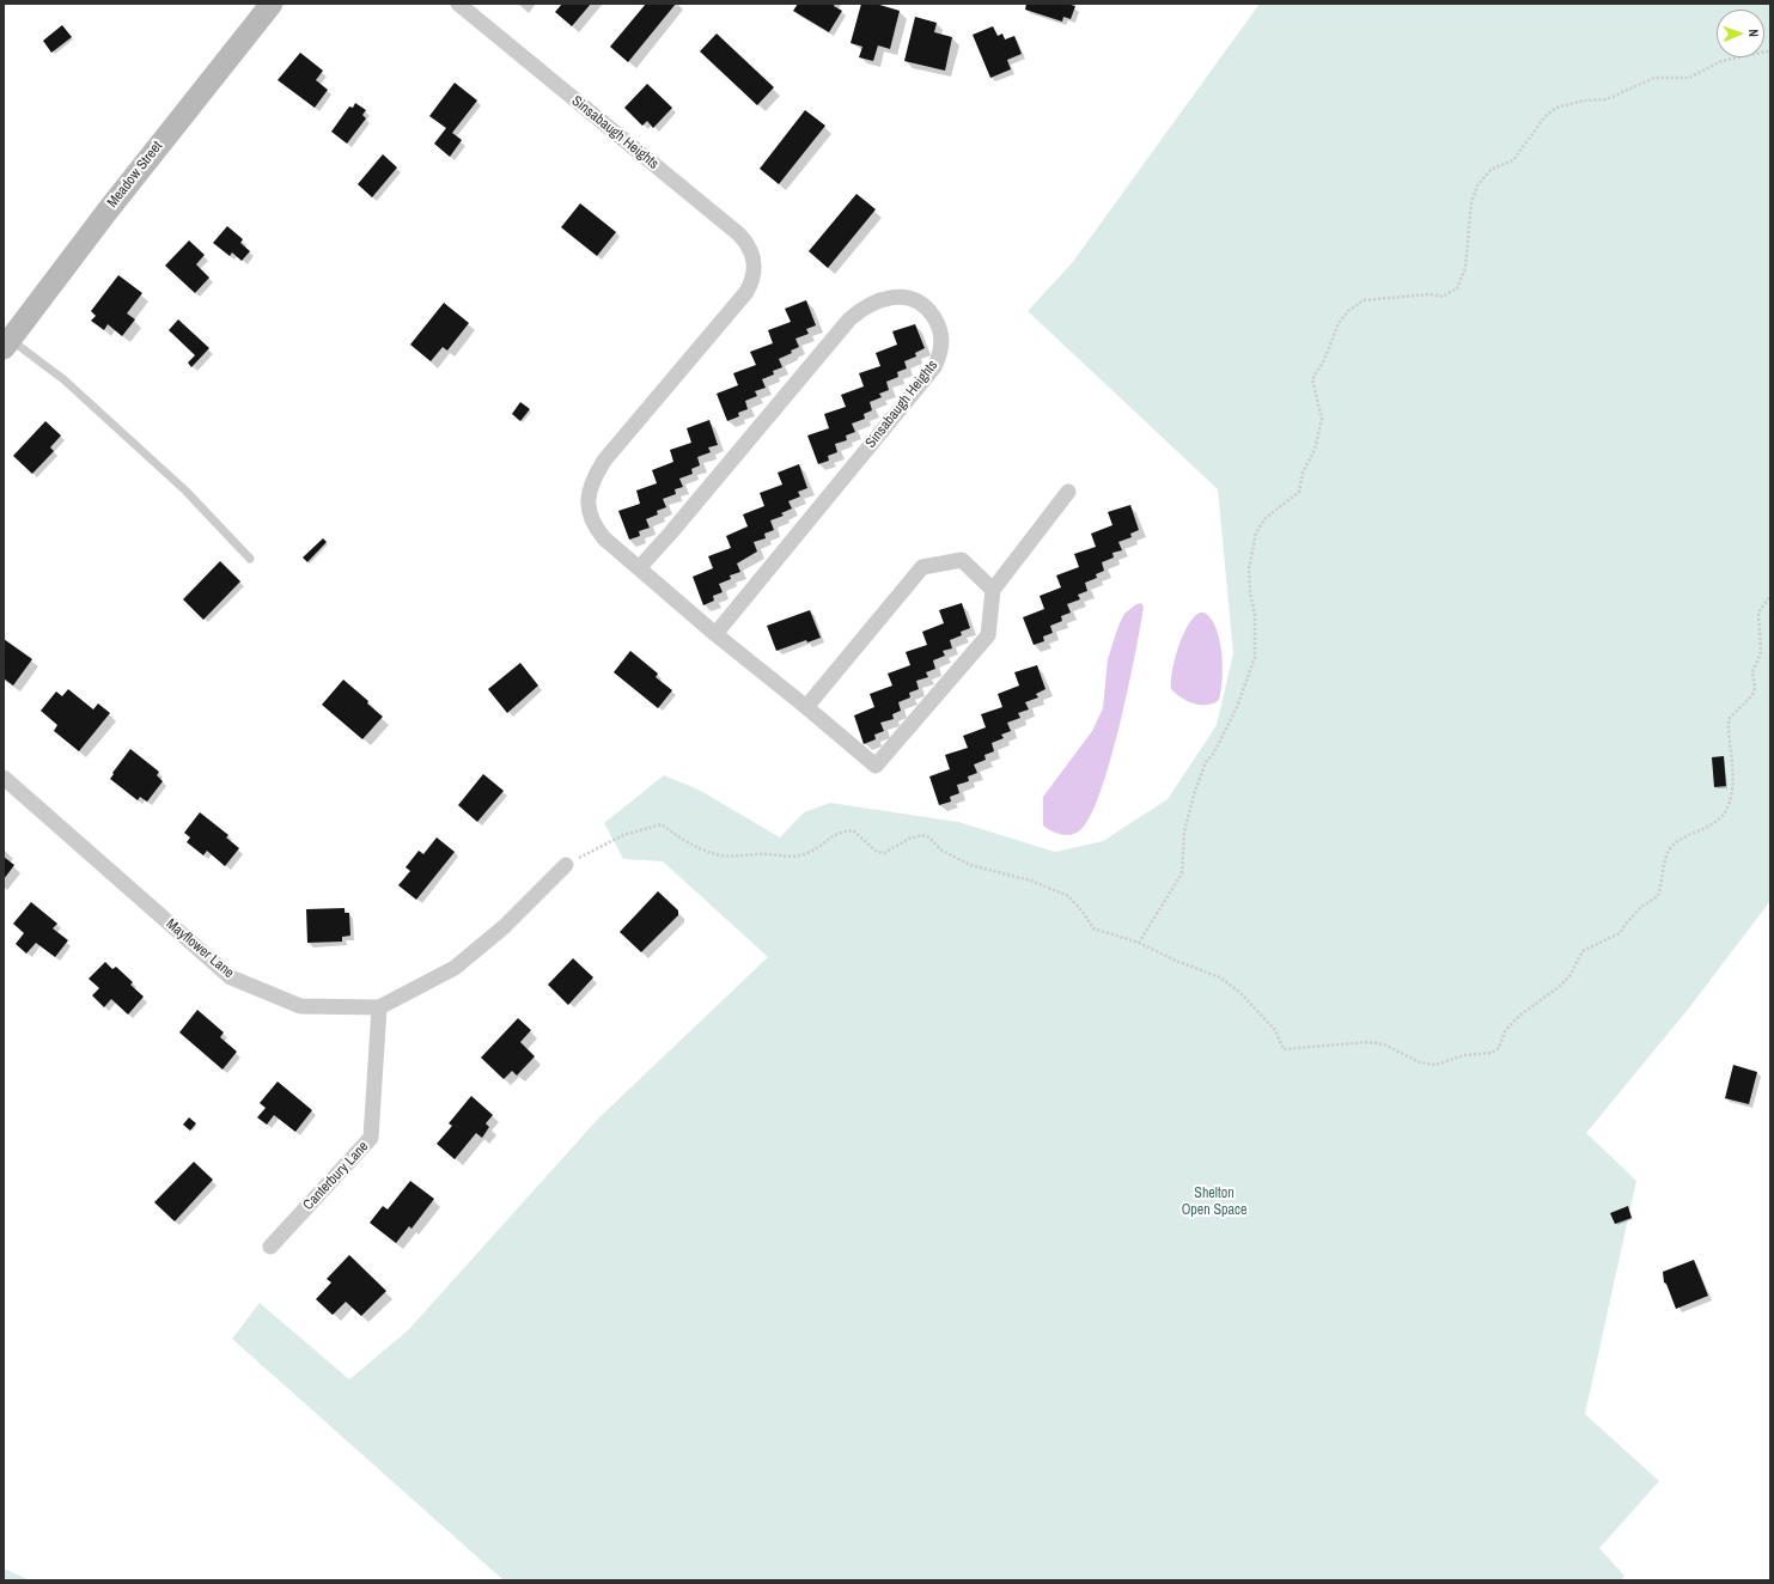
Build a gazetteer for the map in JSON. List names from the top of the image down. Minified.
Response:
{"streets":{"street":["Sinsabaugh Heights","Meadow Street","Mayflower Lane","Canterbury Lane"]},"crossings":[["Mayflower Lane","Canterbury Lane"]],"parks":["Shelton Open Space"],"north":"right"}
